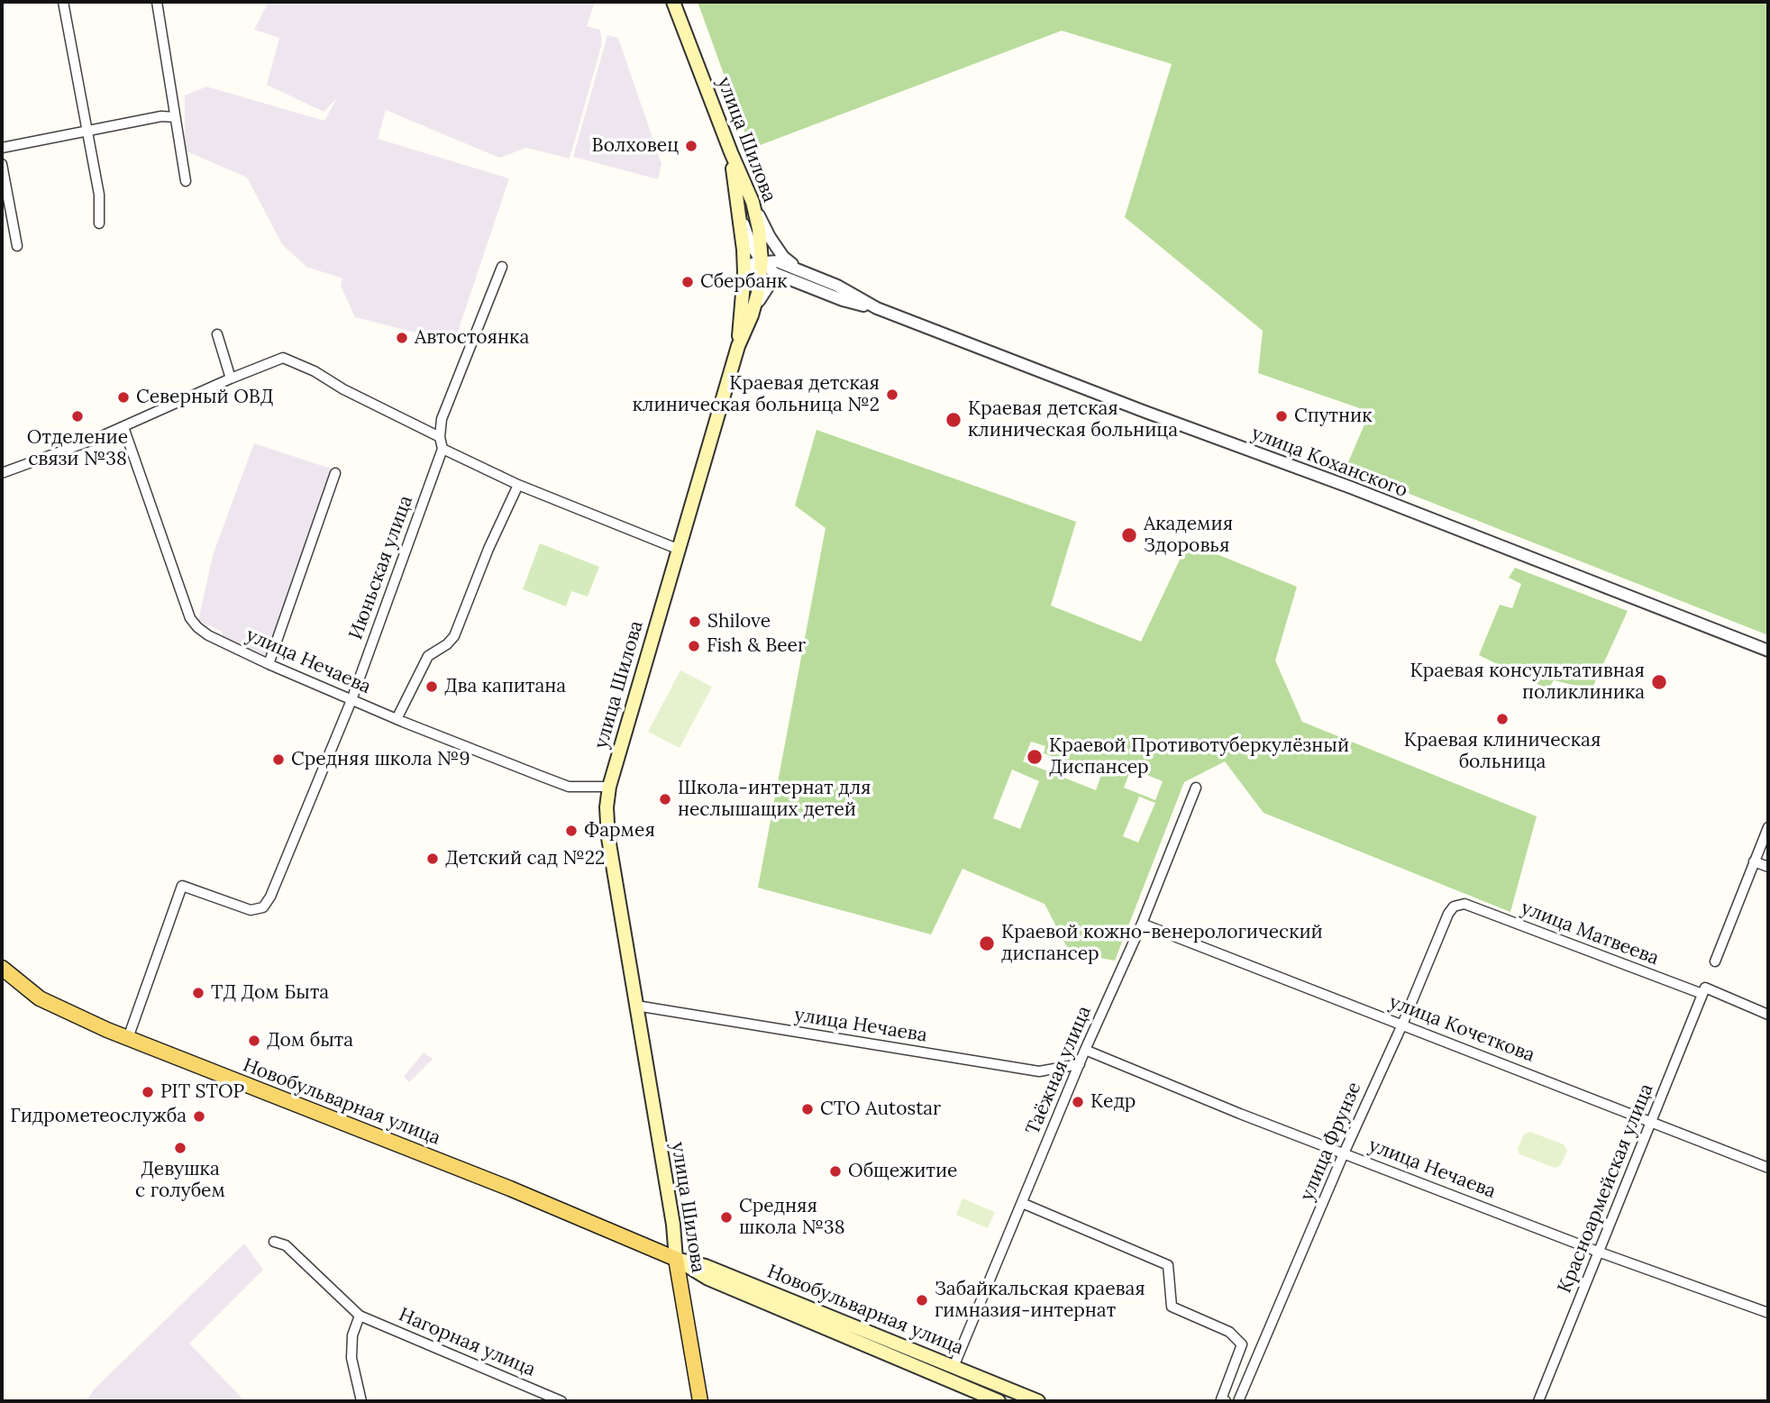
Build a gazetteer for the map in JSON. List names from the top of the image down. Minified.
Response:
{"streets":{"main road":["улица Шилова","Новобульварная улица"],"street":["улица Коханского","Июньская улица","улица Нечаева","улица Матвеева","улица Кочеткова","Таёжная улица","улица Фрунзе","Красноармейская улица","Нагорная улица"]},"crossings":[["улица Шилова","улица Нечаева"],["улица Шилова","Новобульварная улица"],["Июньская улица","улица Нечаева"],["Июньская улица","Новобульварная улица"],["улица Нечаева","Таёжная улица"],["улица Нечаева","улица Фрунзе"],["улица Нечаева","Красноармейская улица"],["улица Матвеева","улица Фрунзе"],["улица Матвеева","Красноармейская улица"],["улица Кочеткова","Таёжная улица"],["улица Кочеткова","улица Фрунзе"],["улица Кочеткова","Красноармейская улица"],["Таёжная улица","Новобульварная улица"]],"places":["Волховец","Сбербанк","Автостоянка","Краевая детская клиническая больница №2","Северный ОВД","Отделение связи №38","Спутник","Краевая детская клиническая больница","Академия Здоровья","Shilove","Fish & Beer","Краевая консультативная поликлиника","Два капитана","Краевая клиническая больница","Краевой Противотуберкулёзный Диспансер","Средняя школа №9","Школа-интернат для неслышащих детей","Фармея","Детский сад №22","Краевой кожно-венерологический диспансер","ТД Дом Быта","Дом быта","PIT STOP","Кедр","СТО Autostar","Гидрометеослужба","Девушка с голубем","Общежитие","Средняя школа №38","Забайкальская краевая гимназия-интернат"]}
